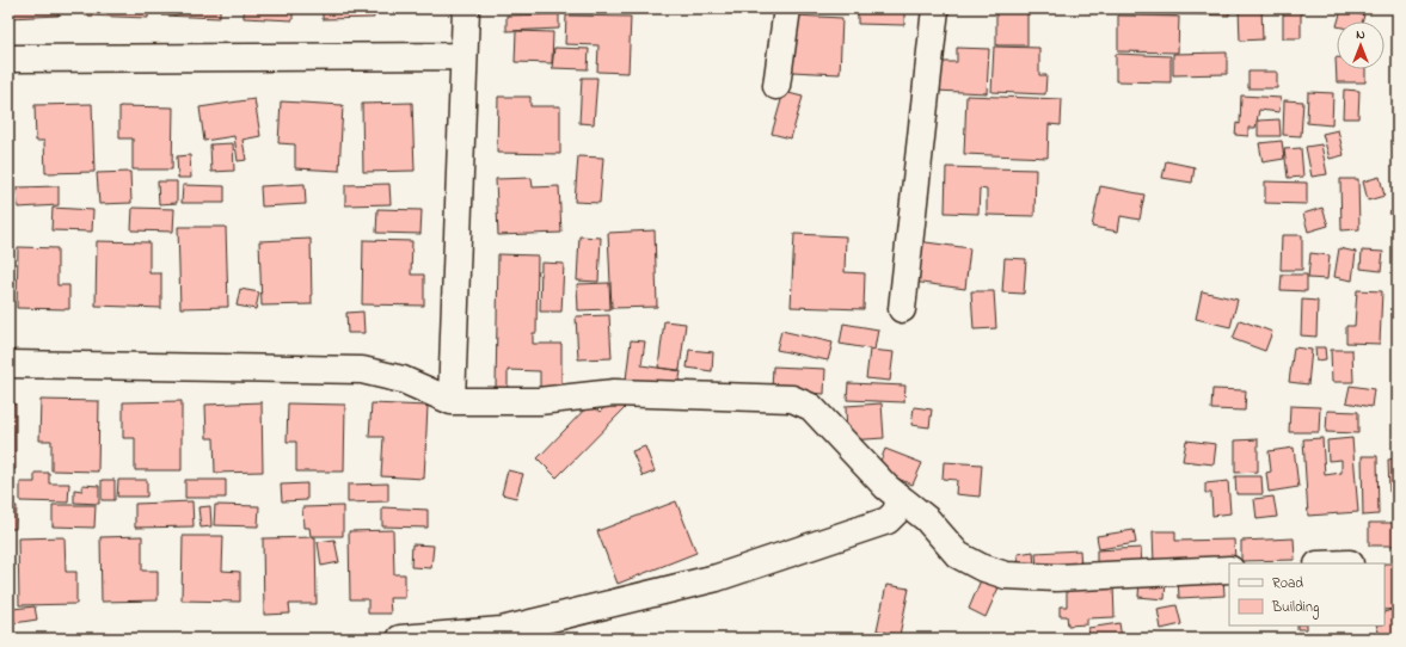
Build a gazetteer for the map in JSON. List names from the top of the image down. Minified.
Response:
{"legend":["Road","Building"],"north":"top"}
